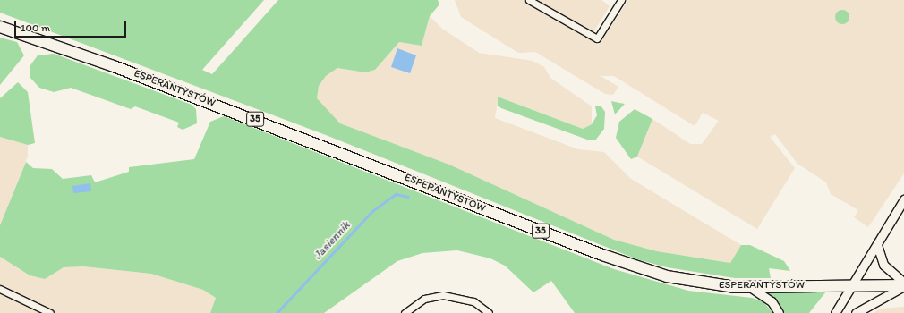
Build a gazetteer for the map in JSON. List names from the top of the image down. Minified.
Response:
{"streets":{"main road":["ESPERANTYSTÓW","35"]},"water":["Jasiennik"],"scale_bar":"100 m"}
